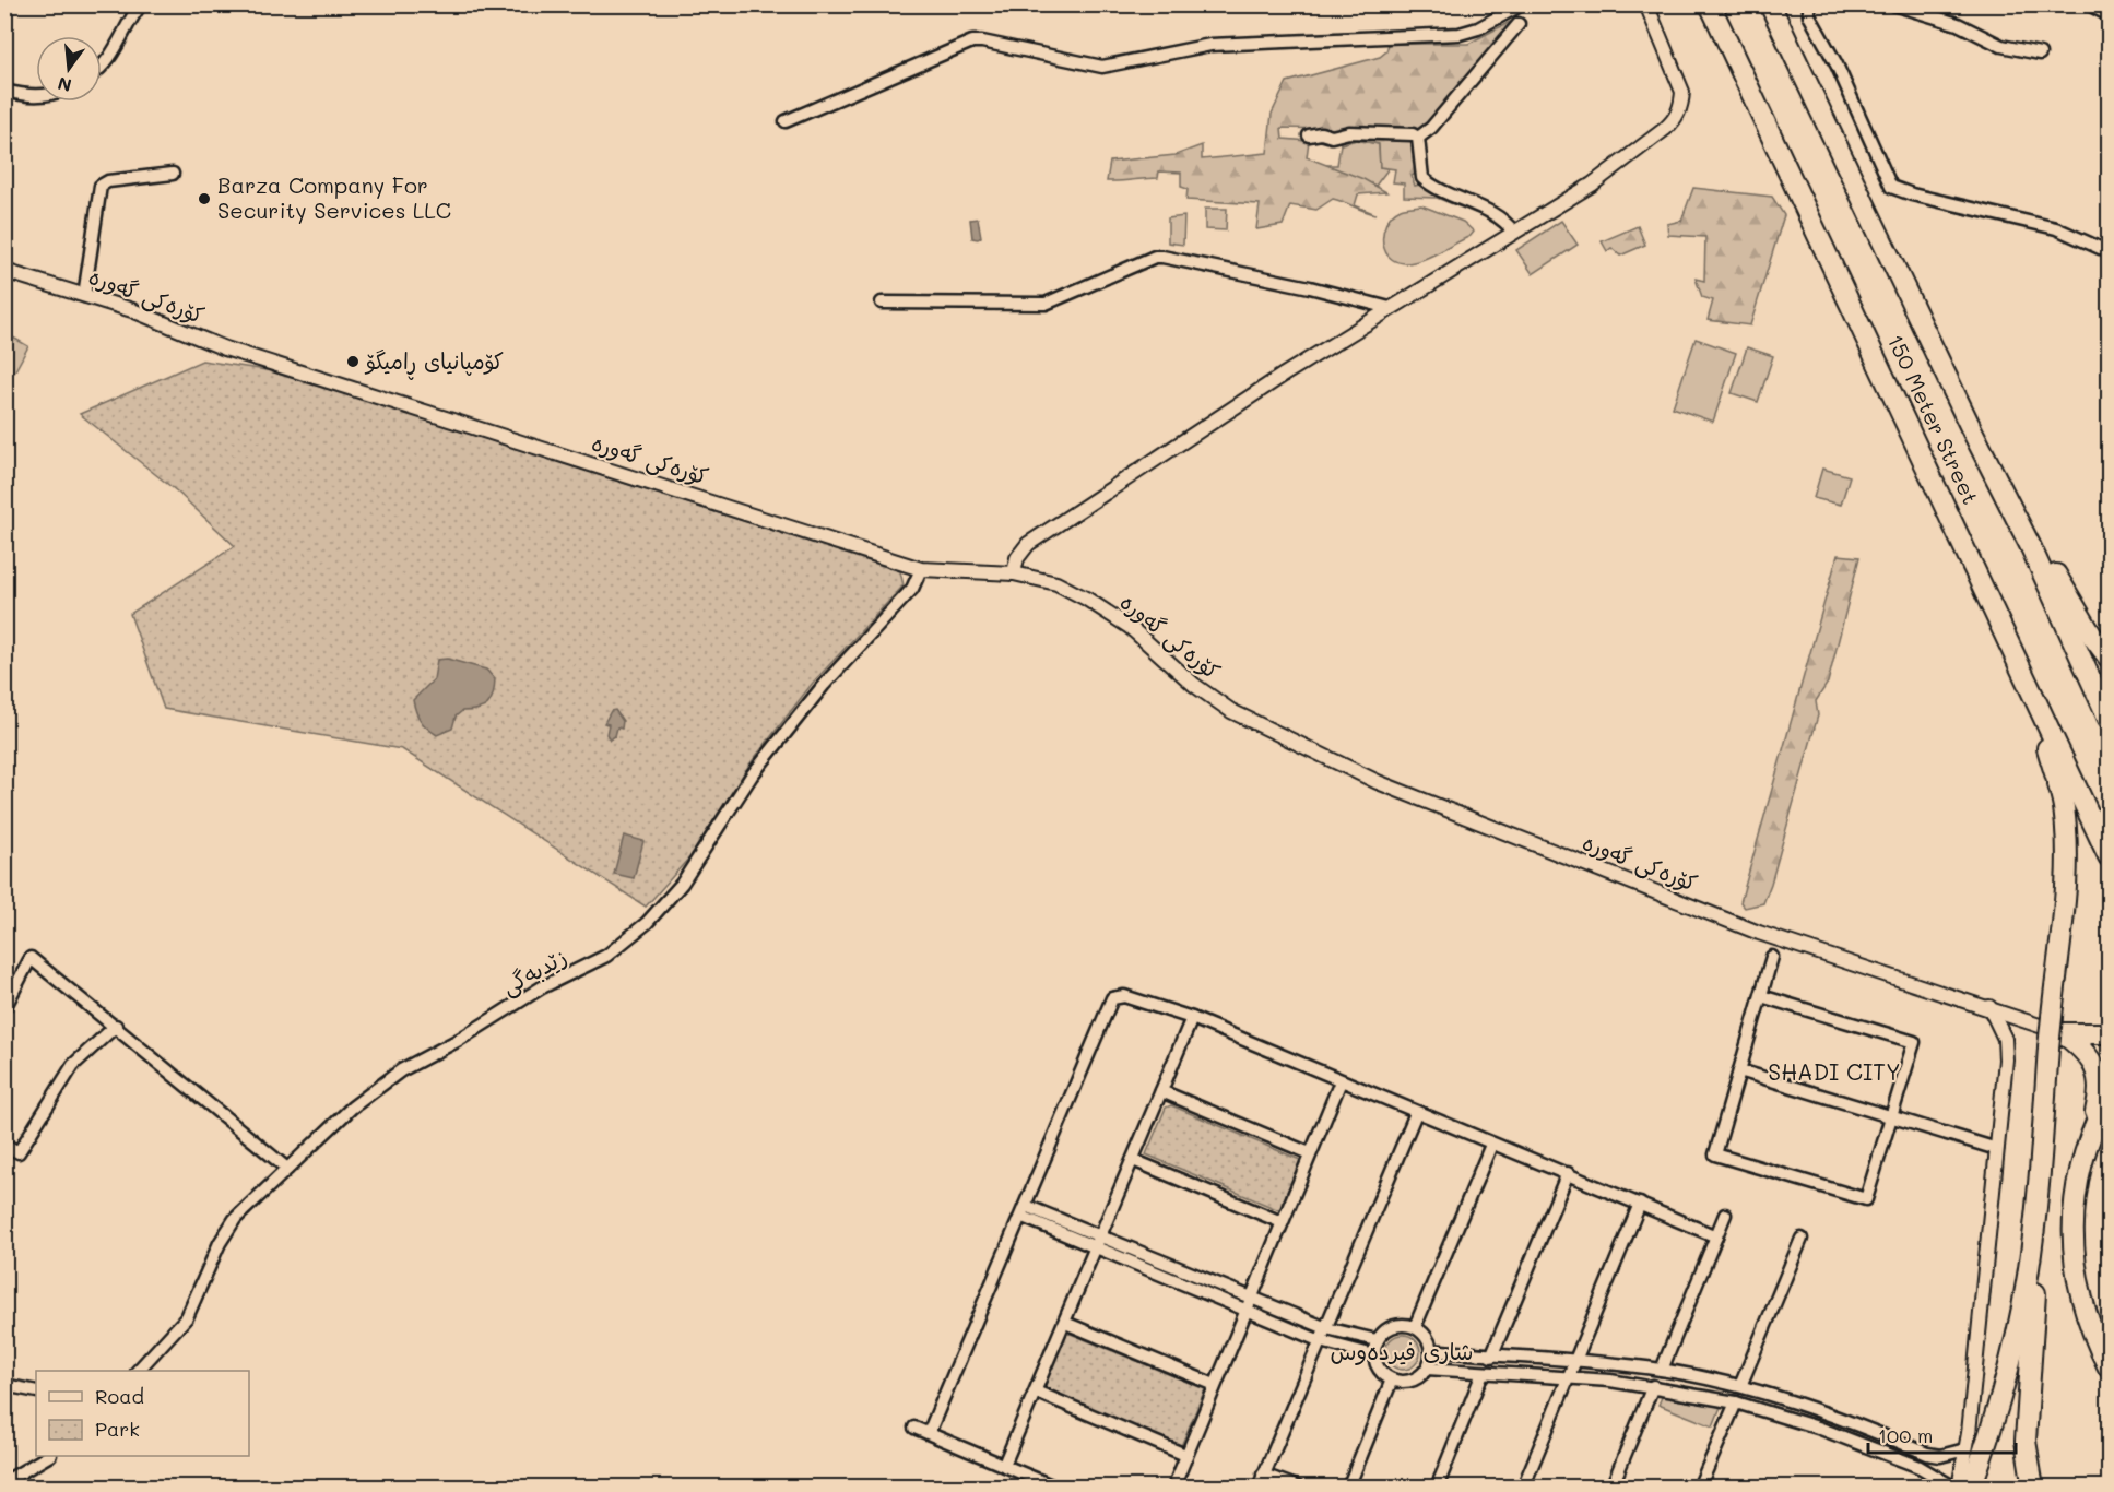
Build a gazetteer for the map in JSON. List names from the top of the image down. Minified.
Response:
{"streets":{"highway":["150 Meter Street"],"street":["کۆرەکی گەورە","زێدبەگی"]},"crossings":[["کۆرەکی گەورە","زێدبەگی"]],"districts":["SHADI CITY","شاری فیردەوس"],"places":["Barza Company For Security Services LLC","کۆمپانیای ڕامیگۆ"],"legend":["Road","Park"],"scale_bar":"100 m","north":"bottom"}
